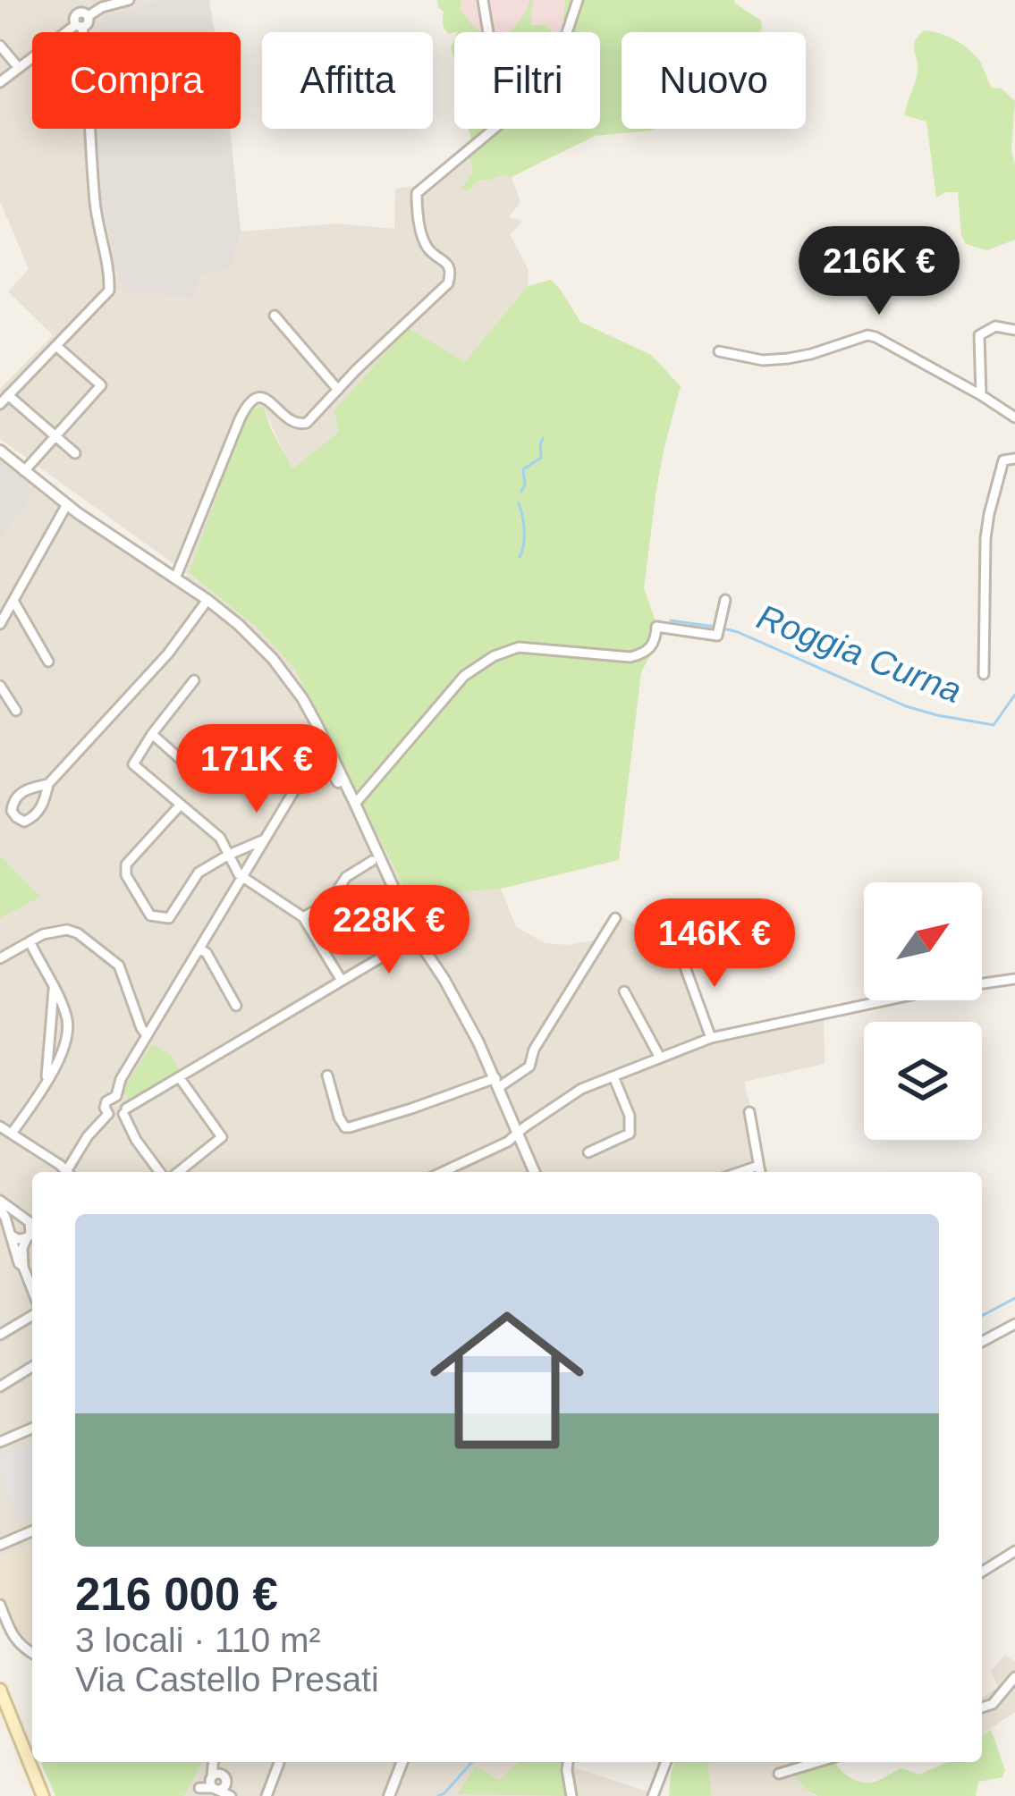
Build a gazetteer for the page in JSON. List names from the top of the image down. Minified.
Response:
{"water":["Roggia Curna"],"north":"top right","page":{"chip":["Compra","Affitta","Filtri","Nuovo"],"price":["216K €","171K €","228K €","146K €"],"list":[{"name":"216 000 €","note":"3 locali · 110 m² · Via Castello Presati"}]}}
